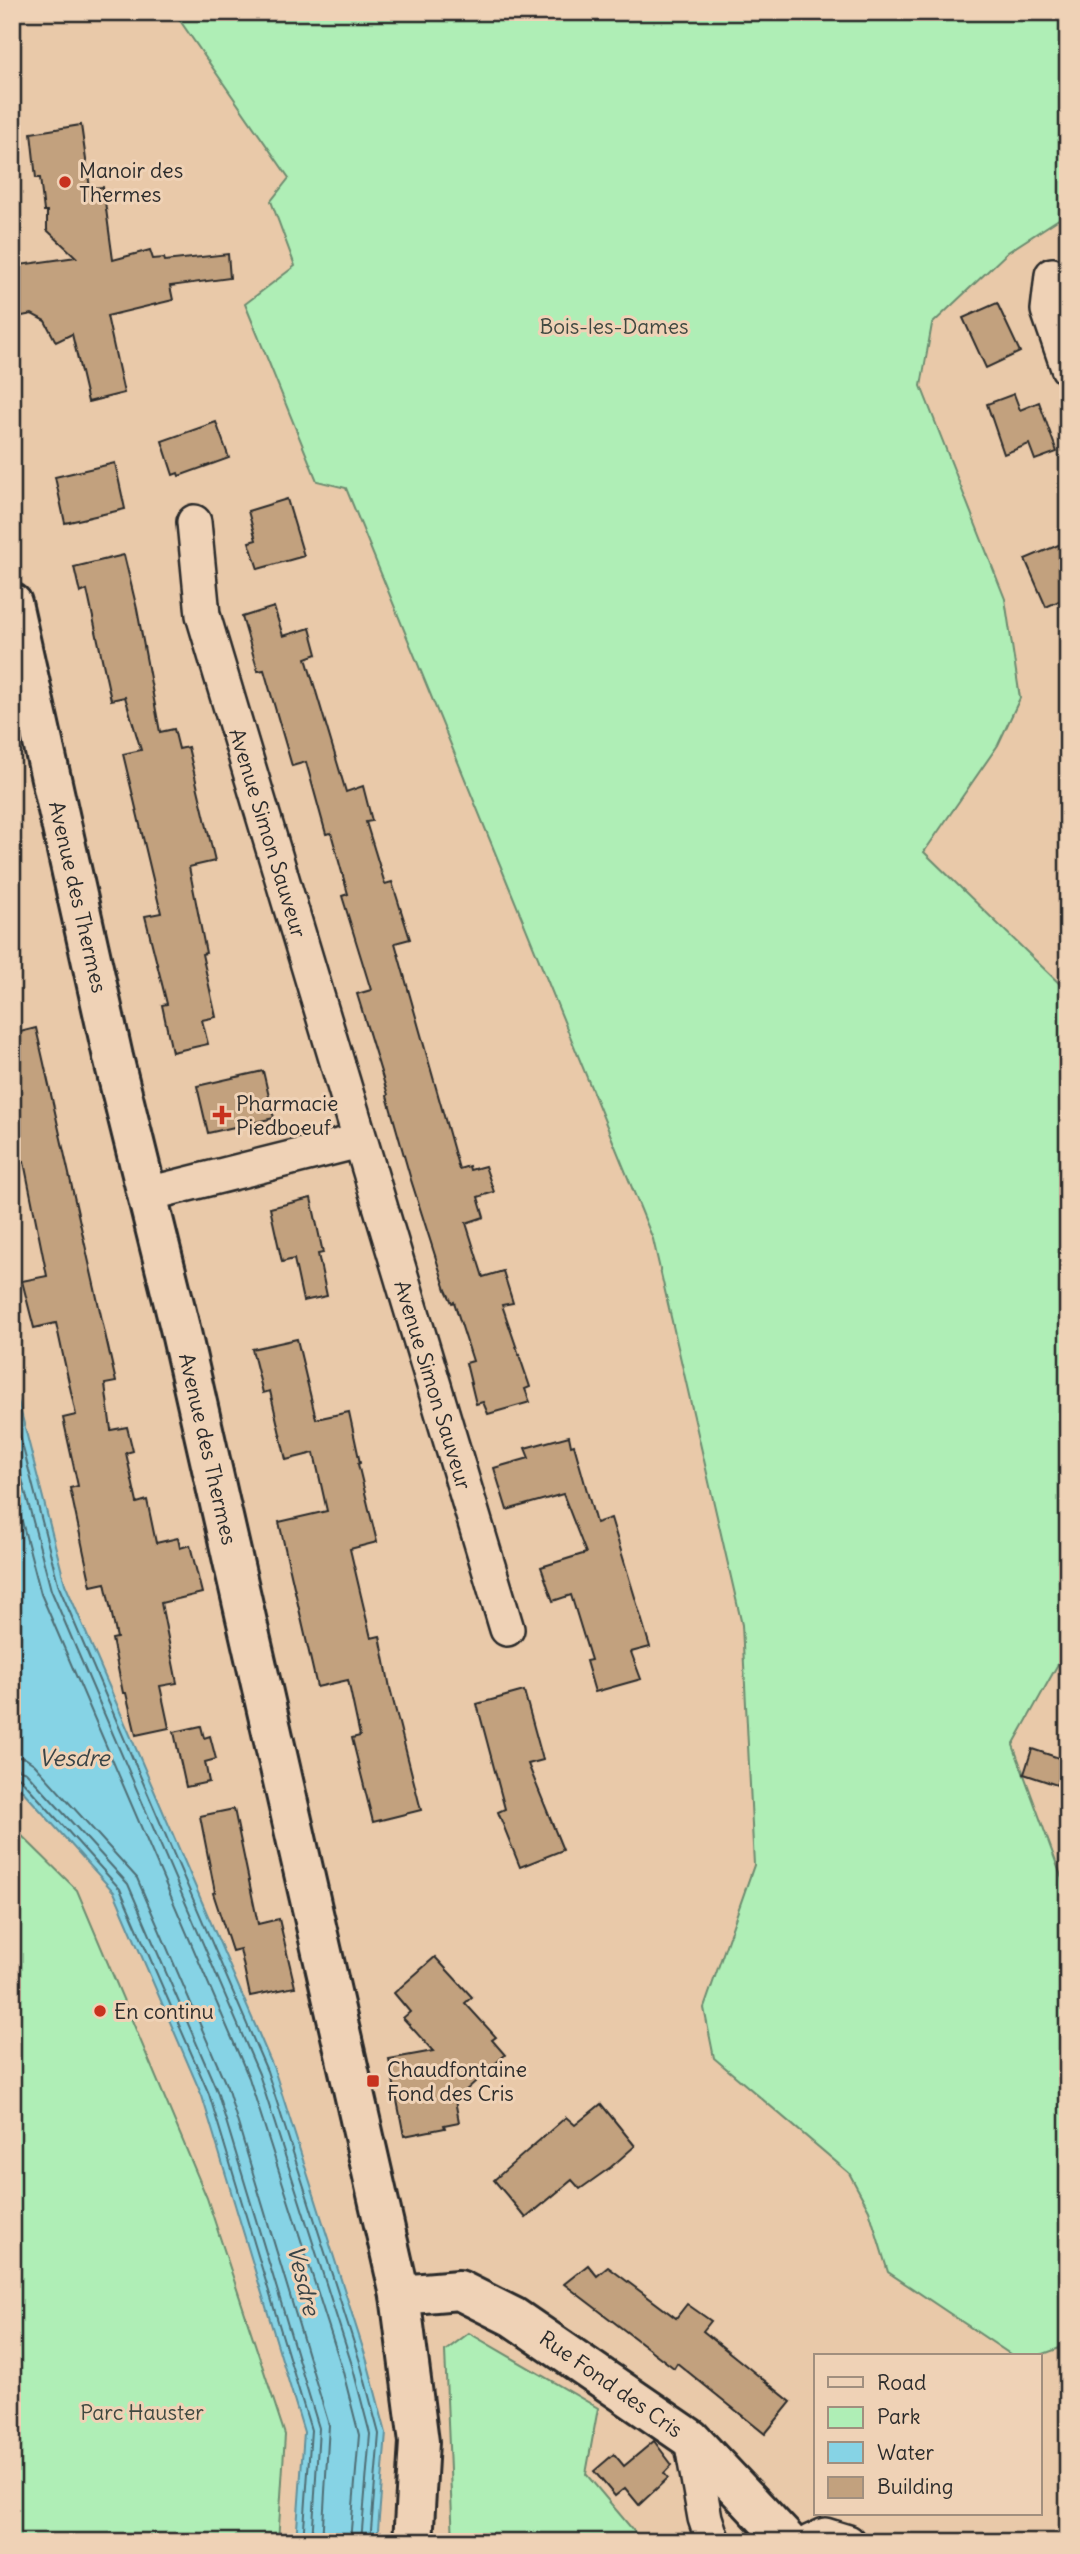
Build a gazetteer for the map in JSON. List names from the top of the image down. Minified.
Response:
{"streets":{"main road":["Avenue des Thermes","Rue Fond des Cris"],"street":["Avenue Simon Sauveur"]},"crossings":[["Avenue des Thermes","Rue Fond des Cris"]],"water":["Vesdre"],"parks":["Bois-les-Dames","Parc Hauster"],"places":{"other":["Manoir des Thermes","En continu"],"health":["Pharmacie Piedboeuf"],"transit":["Chaudfontaine Fond des Cris"]},"legend":["Road","Park","Water","Building"]}
